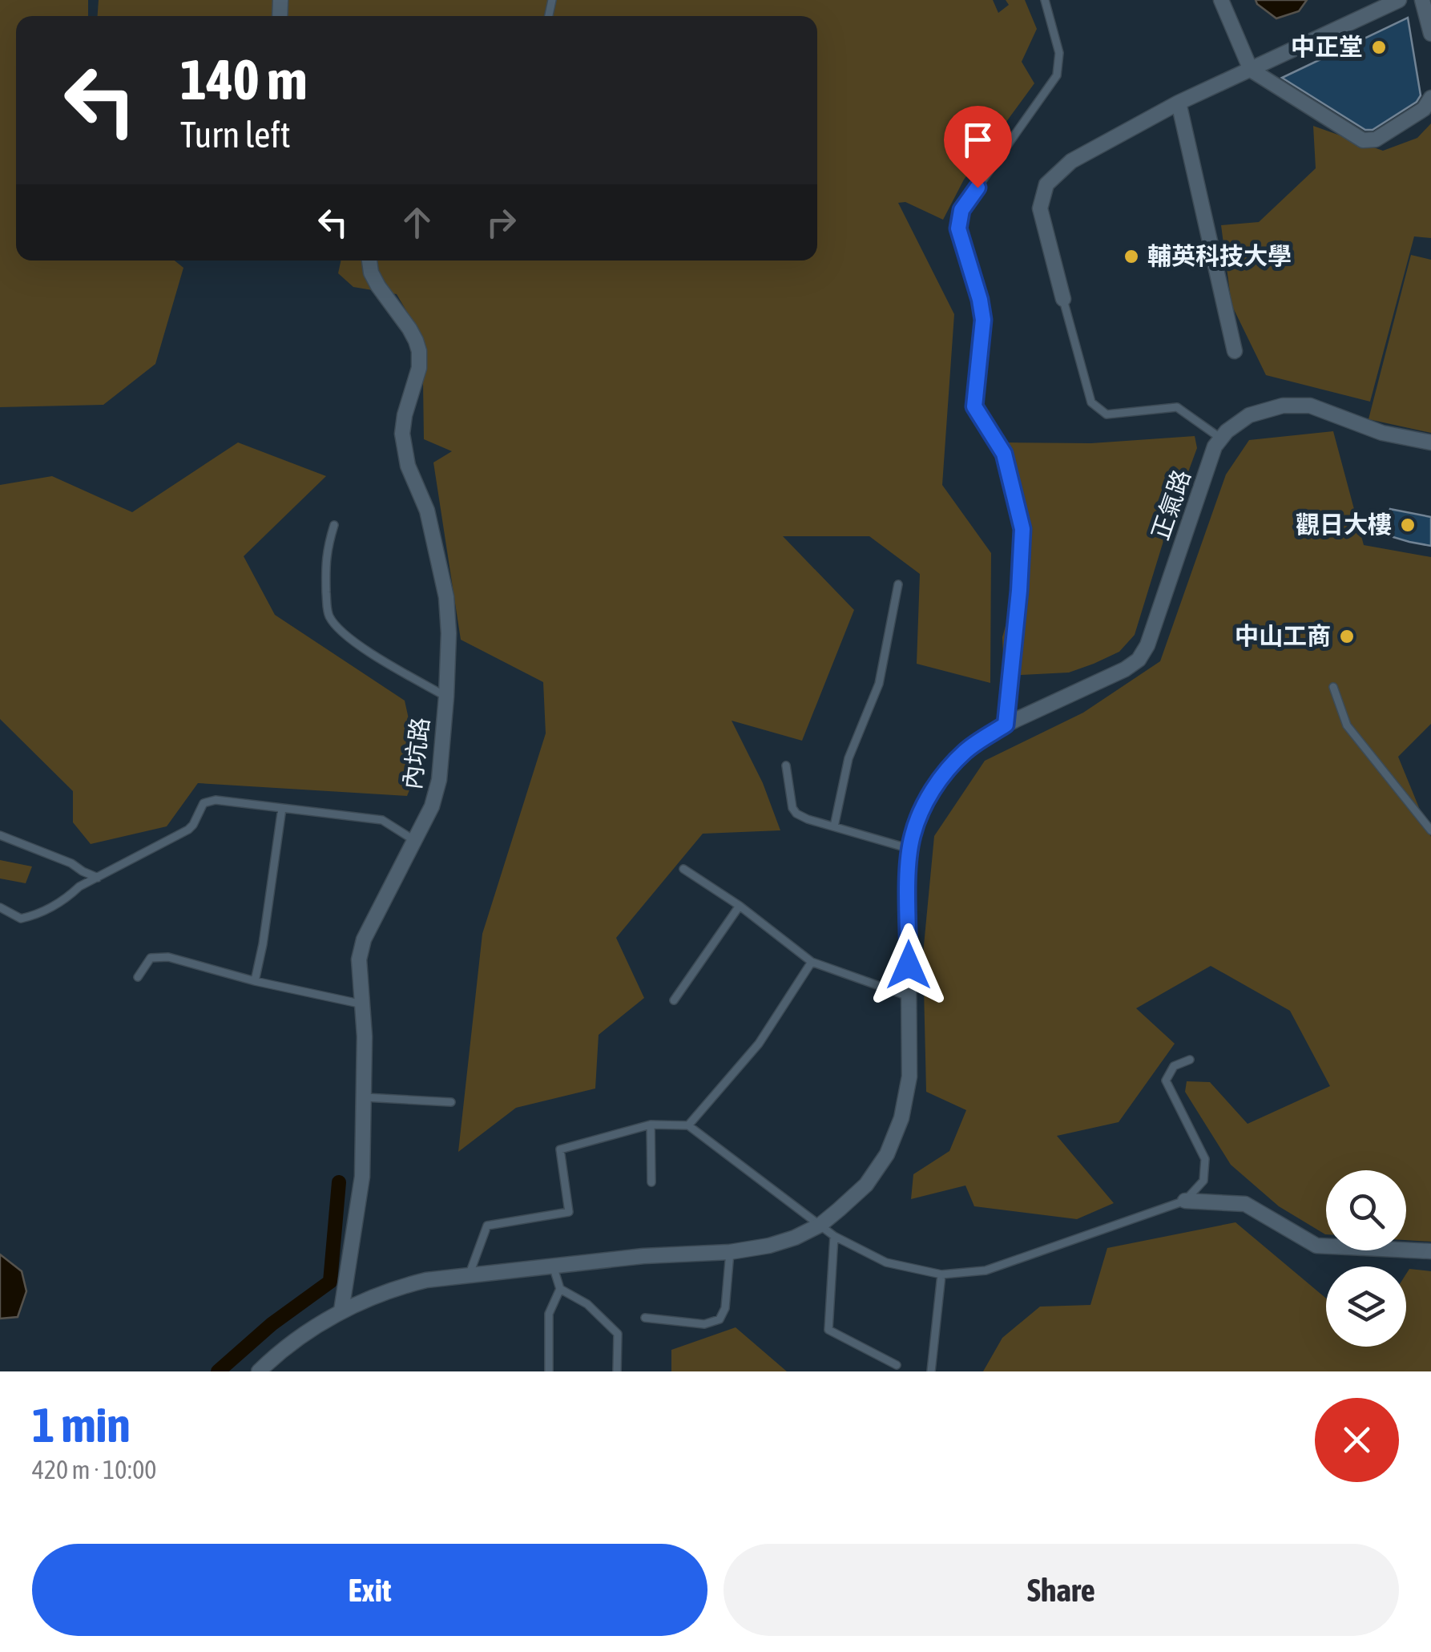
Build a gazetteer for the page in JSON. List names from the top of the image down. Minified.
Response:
{"streets":{"street":["正氣路","內坑路"]},"places":["中正堂","輔英科技大學","觀日大樓","中山工商"],"page":{"turn":["140 m","Turn left"],"heading":["1 min","420 m · 10:00"],"buttons":["Exit","Share"]}}
